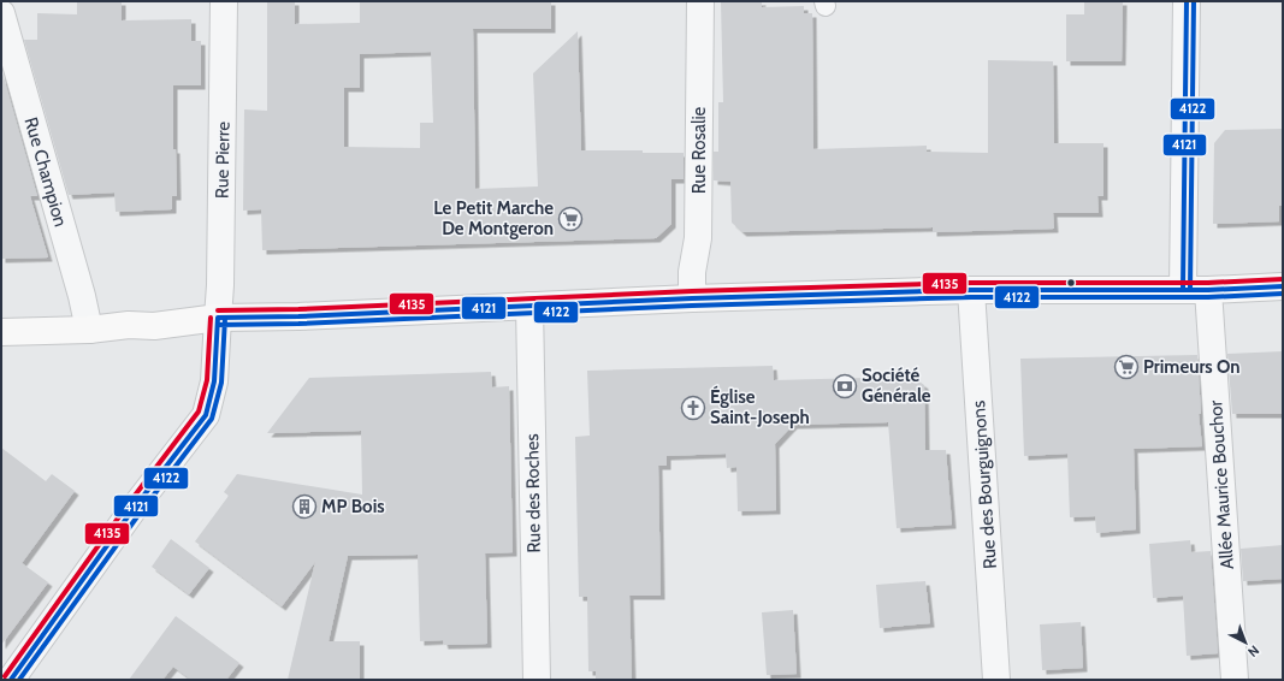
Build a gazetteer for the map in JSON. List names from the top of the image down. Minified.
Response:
{"streets":{"street":["Rue Rosalie","Rue Pierre","Rue Champion","Rue des Bourguignons","Allée Maurice Bouchor","Rue des Roches"]},"places":{"supermarket":["Le Petit Marche De Montgeron","Primeurs On"],"bank":["Société Générale"],"church":["Église Saint-Joseph"],"building":["MP Bois"]},"lines":["transit line 4121","transit line 4122","transit line 4135"],"north":"bottom right"}
